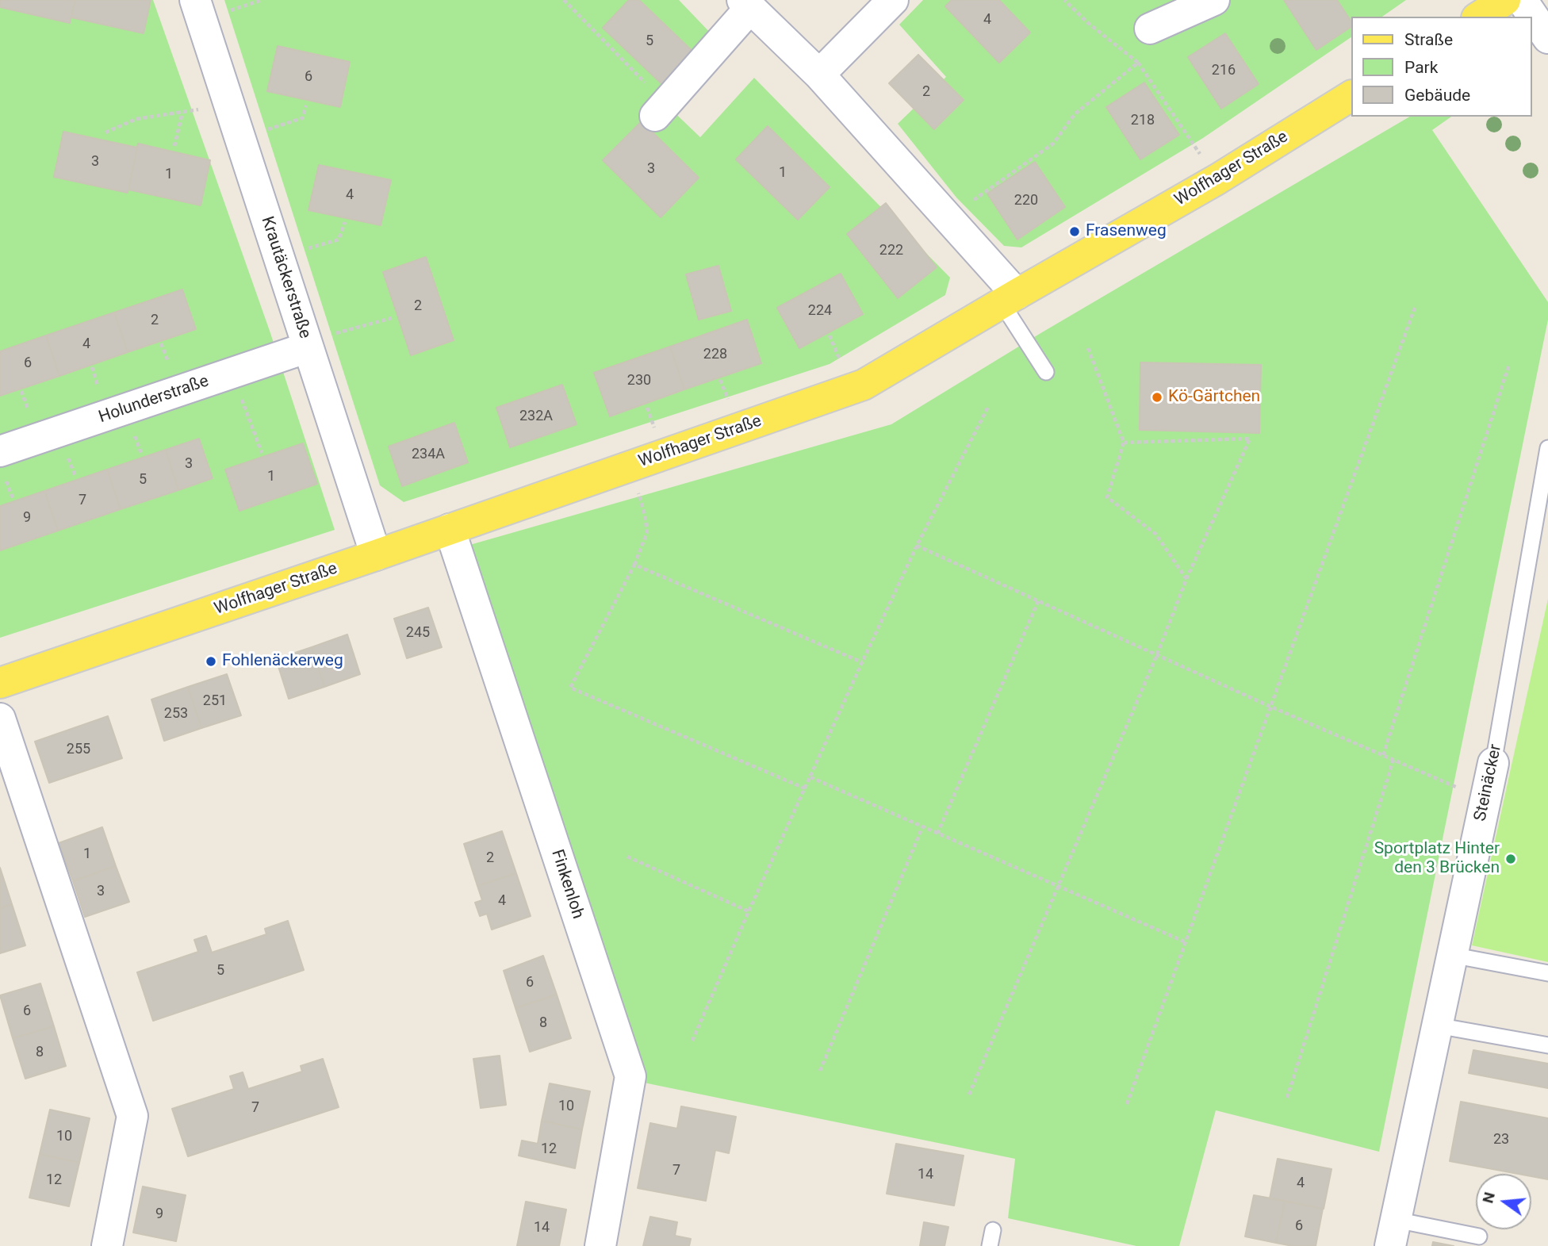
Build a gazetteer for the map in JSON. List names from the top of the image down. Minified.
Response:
{"streets":{"main road":["Wolfhager Straße"],"street":["Krautäckerstraße","Holunderstraße","Steinäcker","Finkenloh"]},"crossings":[["Wolfhager Straße","Krautäckerstraße"],["Wolfhager Straße","Finkenloh"],["Krautäckerstraße","Holunderstraße"]],"places":["Frasenweg","Kö-Gärtchen","Fohlenäckerweg","Sportplatz Hinter den 3 Brücken"],"house_numbers":["4","5","216","6","2","218","3","3","1","1","4","220","222","2","224","2","4","228","6","230","232A","234A","3","1","5","7","9","245","251","253","255","1","2","3","4","5","6","6","8","8","10","7","10","23","12","7","14","12","4","9","6","14"],"legend":["Straße","Park","Gebäude"],"north":"left"}
